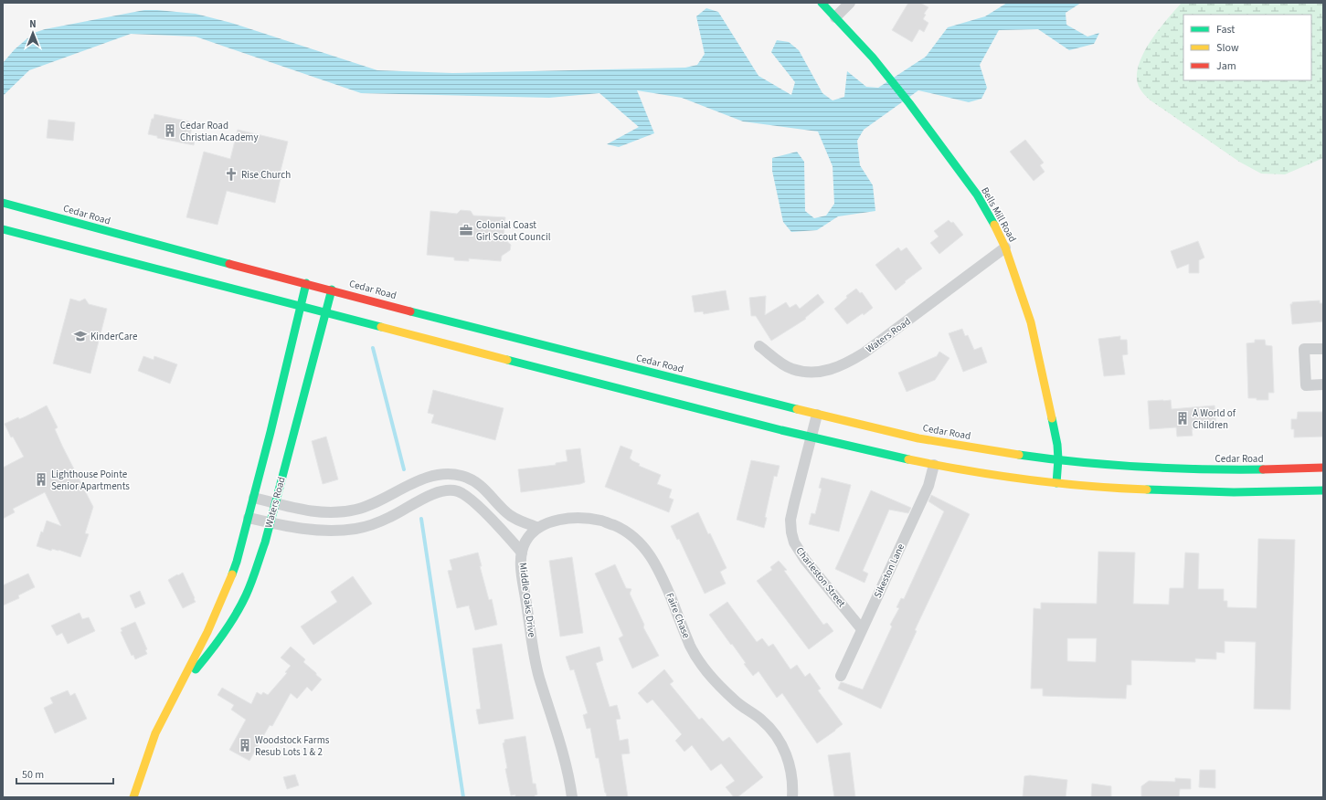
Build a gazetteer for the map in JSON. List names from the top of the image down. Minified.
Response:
{"streets":{"main road":["Cedar Road","Bells Mill Road","Waters Road"],"street":["Sikeston Lane","Charleston Street","Middle Oaks Drive","Faire Chase"]},"crossings":[["Cedar Road","Bells Mill Road"],["Cedar Road","Waters Road"],["Cedar Road","Charleston Street"],["Bells Mill Road","Waters Road"],["Waters Road","Middle Oaks Drive"],["Sikeston Lane","Charleston Street"],["Middle Oaks Drive","Faire Chase"]],"places":{"building":["Cedar Road Christian Academy","A World of Children","Lighthouse Pointe Senior Apartments","Woodstock Farms Resub Lots 1 & 2"],"church":["Rise Church"],"office":["Colonial Coast Girl Scout Council"],"school or university":["KinderCare"]},"legend":["Fast","Slow","Jam"],"scale_bar":"50 m","north":"top"}
